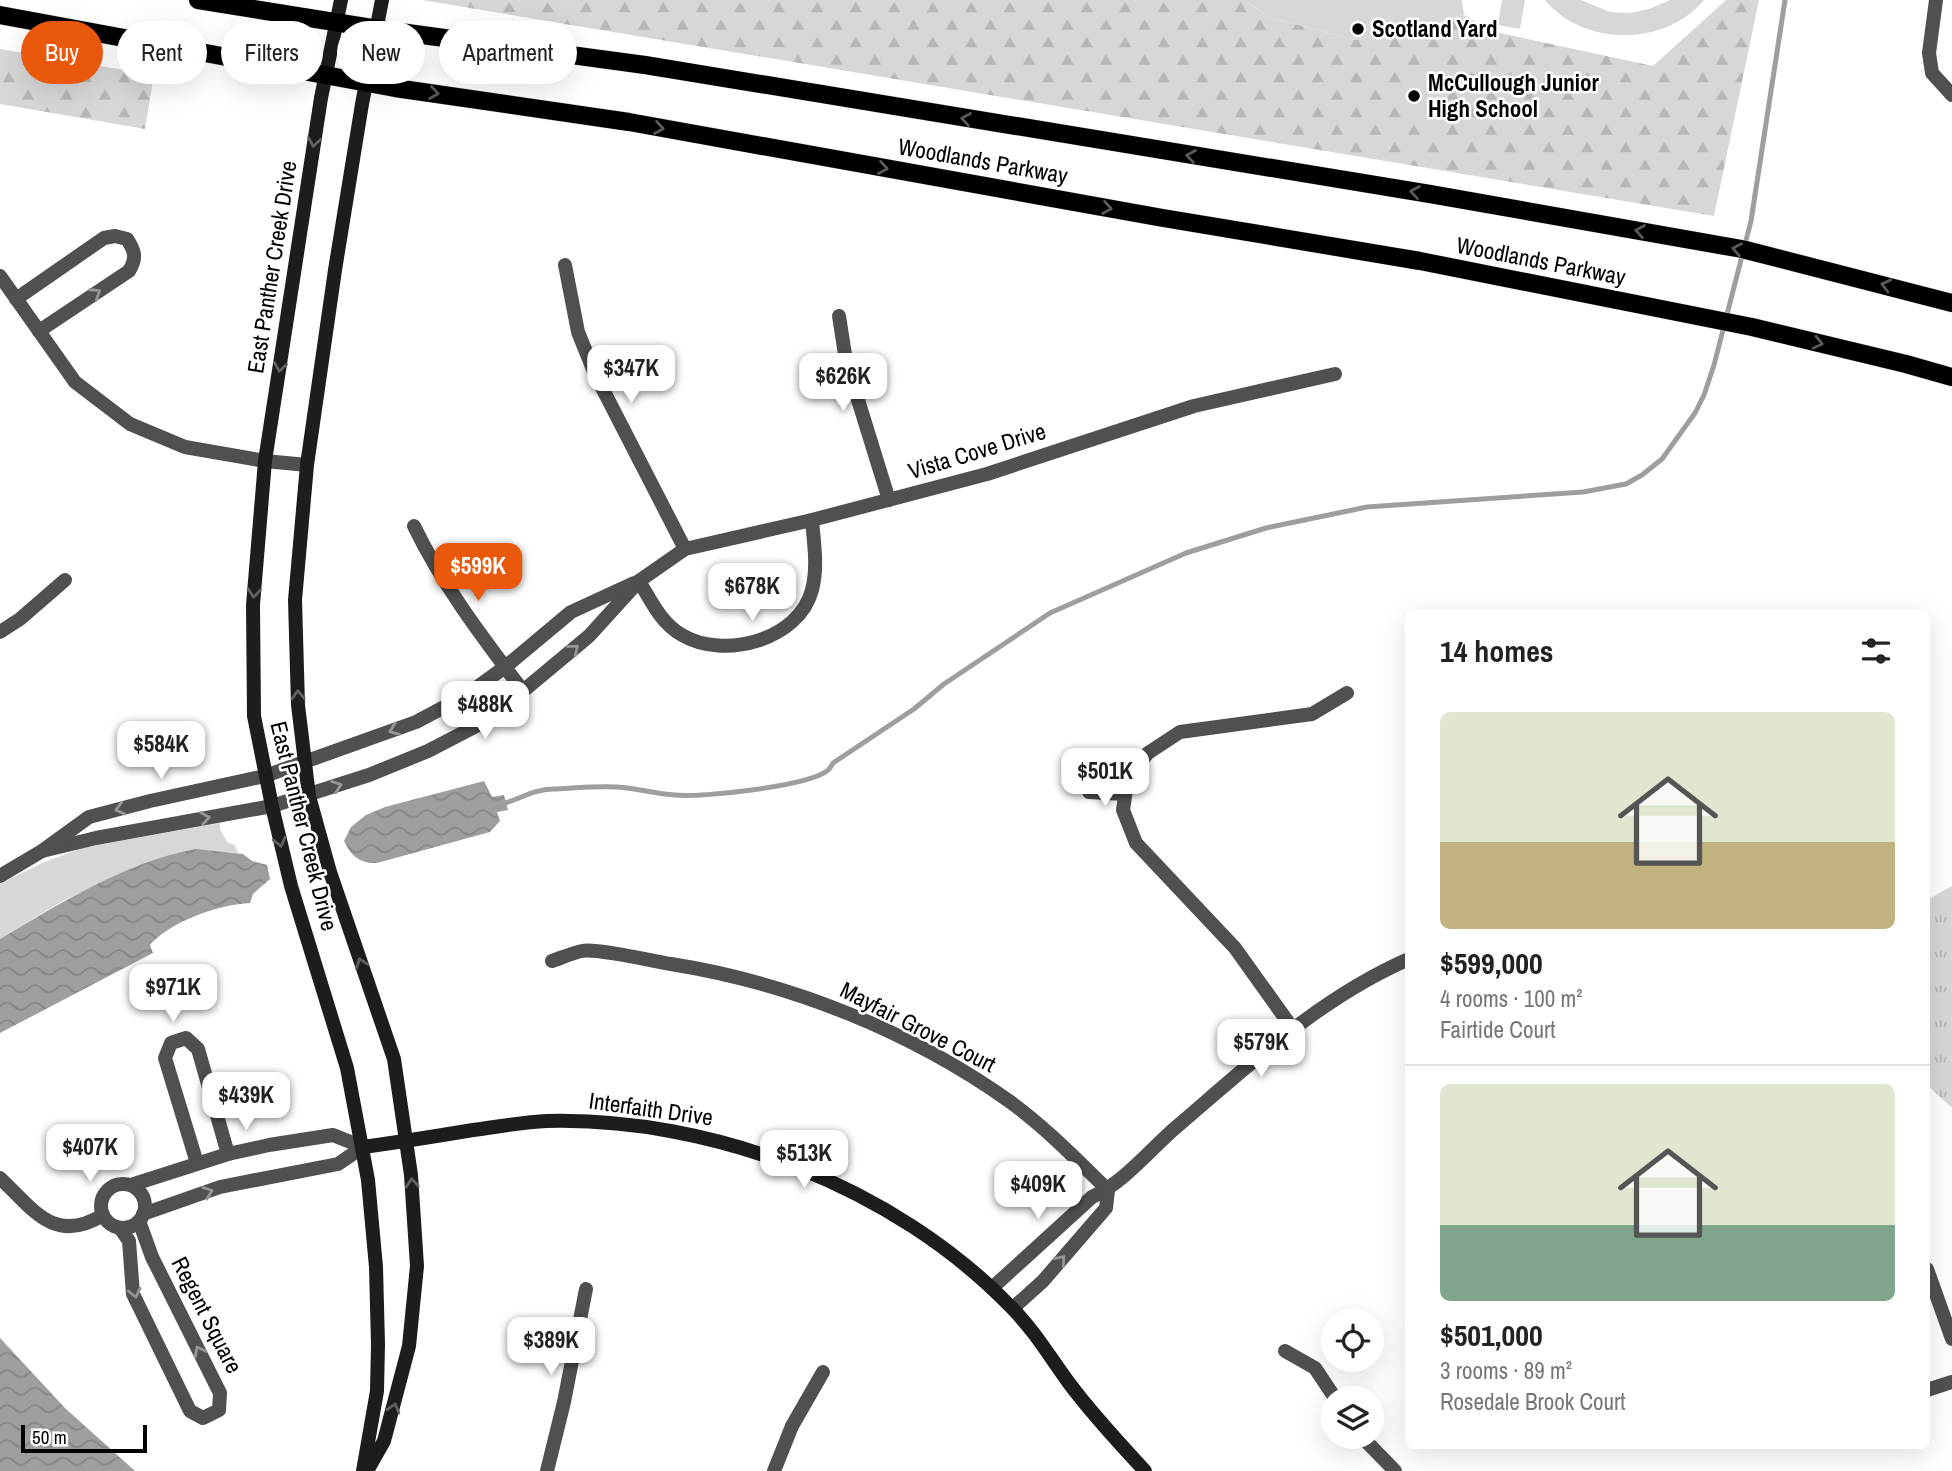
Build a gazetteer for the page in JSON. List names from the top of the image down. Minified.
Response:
{"streets":{"main road":["Woodlands Parkway"],"street":["East Panther Creek Drive","Vista Cove Drive","Mayfair Grove Court","Interfaith Drive","Regent Square"]},"crossings":[["Woodlands Parkway","East Panther Creek Drive"],["East Panther Creek Drive","Vista Cove Drive"],["East Panther Creek Drive","Interfaith Drive"]],"places":["Scotland Yard","McCullough Junior High School"],"scale_bar":"50 m","page":{"chip":["Buy","Rent","Filters","New","Apartment"],"price":["$347K","$626K","$599K","$678K","$488K","$584K","$501K","$971K","$579K","$439K","$407K","$513K","$409K","$389K"],"heading":"14 homes","list":[{"name":"$599,000","note":"4 rooms · 100 m² · Fairtide Court"},{"name":"$501,000","note":"3 rooms · 89 m² · Rosedale Brook Court"}],"scale":"50 m"}}
